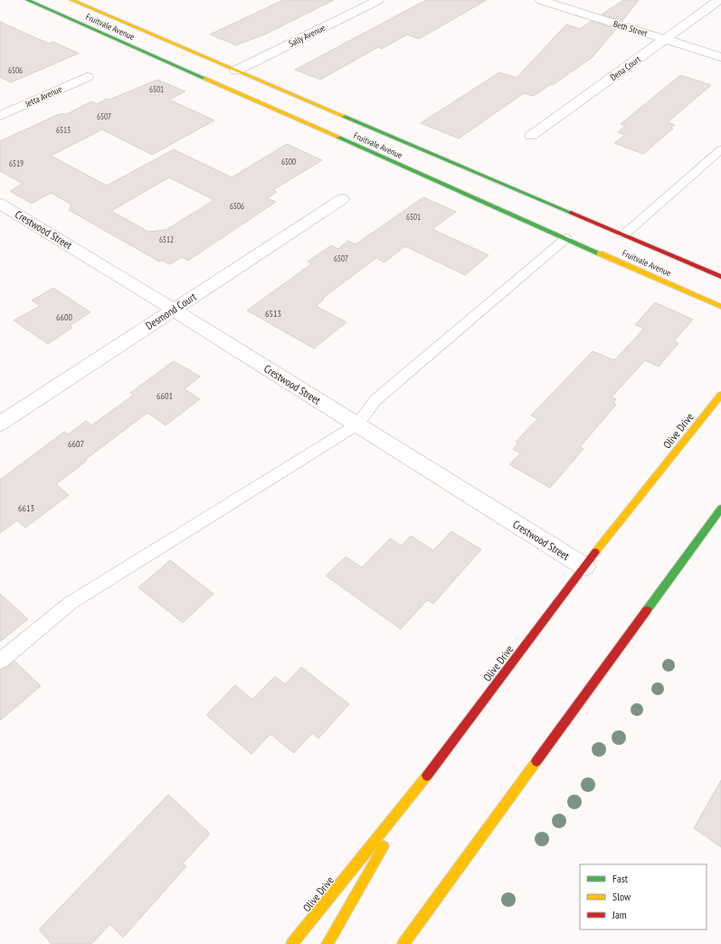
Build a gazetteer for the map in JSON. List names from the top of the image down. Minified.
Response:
{"streets":{"main road":["Fruitvale Avenue","Olive Drive"],"street":["Beth Street","Sally Avenue","Dena Court","Jetta Avenue","Crestwood Street","Desmond Court"]},"crossings":[["Fruitvale Avenue","Sally Avenue"],["Beth Street","Dena Court"],["Crestwood Street","Desmond Court"],["Crestwood Street","Olive Drive"]],"house_numbers":["6506","6501","6507","6513","6500","6519","6506","6501","6512","6507","6513","6600","6601","6607","6613"],"legend":["Fast","Slow","Jam"]}
